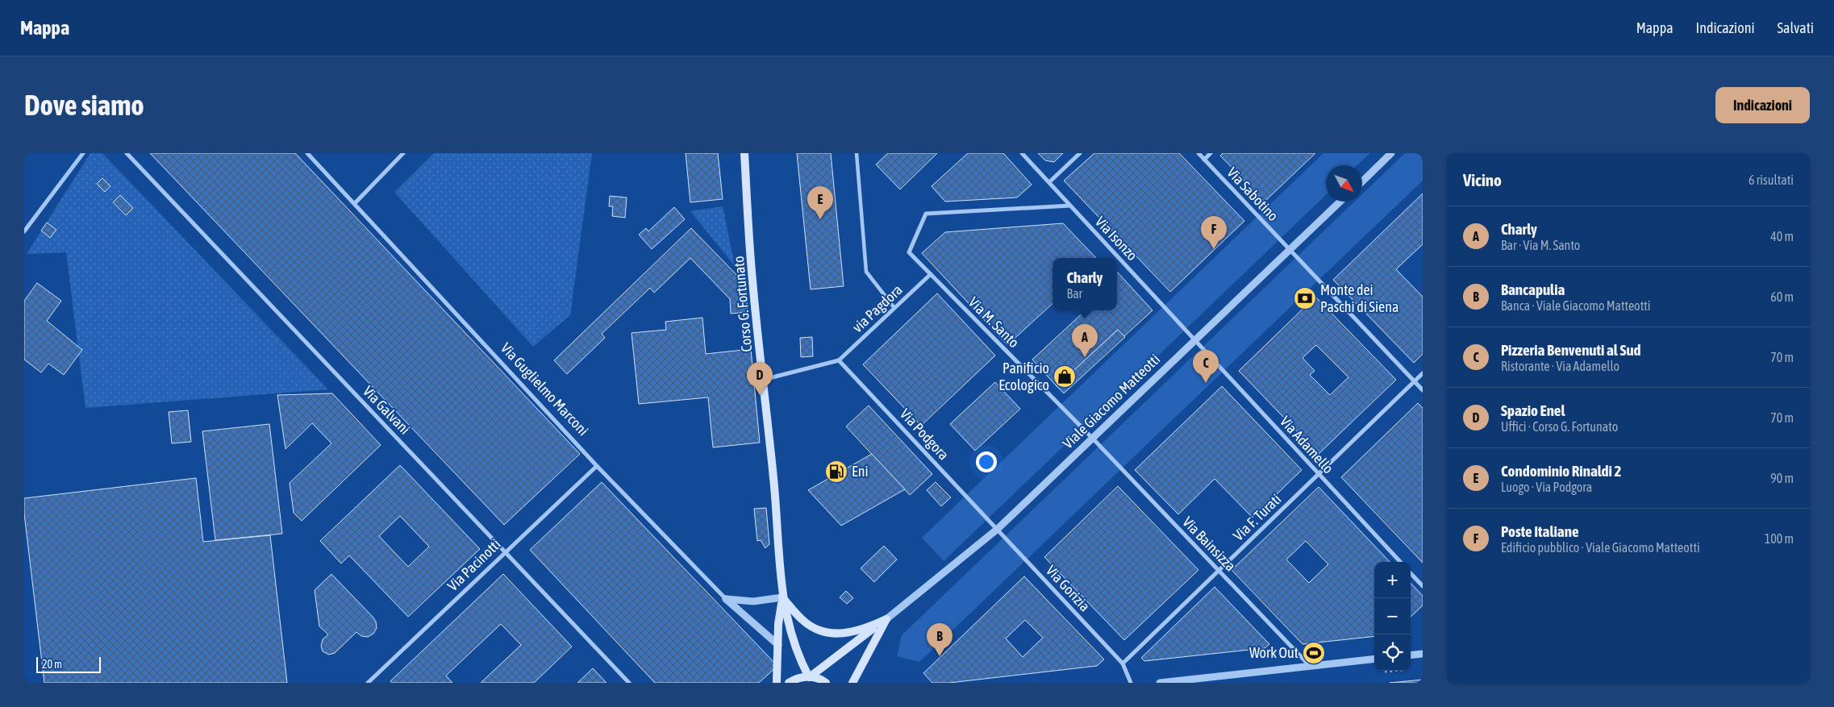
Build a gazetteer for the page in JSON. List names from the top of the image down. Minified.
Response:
{"streets":{"main road":["Corso G. Fortunato"],"street":["Via Sabotino","Via Isonzo","via Pagdora","Via M. Santo","Via Guglielmo Marconi","Viale Giacomo Matteotti","Via Galvani","Via Podgora","Via Adamello","Via F. Turati","Via Bainsizza","Via Pacinotti","Via Gorizia"]},"crossings":[["Via Sabotino","Viale Giacomo Matteotti"],["Via Sabotino","Via F. Turati"],["Via Isonzo","Via M. Santo"],["Via Isonzo","Viale Giacomo Matteotti"],["Via Isonzo","Via Adamello"],["via Pagdora","Via M. Santo"],["via Pagdora","Via Podgora"],["Via M. Santo","Viale Giacomo Matteotti"],["Via M. Santo","Via Bainsizza"],["Via Guglielmo Marconi","Via Pacinotti"],["Viale Giacomo Matteotti","Via Podgora"],["Viale Giacomo Matteotti","Via Adamello"],["Viale Giacomo Matteotti","Via Bainsizza"],["Viale Giacomo Matteotti","Via Gorizia"],["Via Galvani","Via Pacinotti"],["Via Podgora","Via Gorizia"],["Via Adamello","Via F. Turati"],["Via F. Turati","Via Bainsizza"],["Via F. Turati","Via Gorizia"]],"places":{"bank":["Monte dei Paschi di Siena"],"shop":["Panificio Ecologico"],"fuel station":["Eni"],"sports":["Work Out"]},"scale_bar":"20 m","north":"bottom right","page":{"header":"Mappa","nav":["Mappa","Indicazioni","Salvati"],"buttons":"Indicazioni","title":"Dove siamo","heading":["Vicino","6 risultati"],"pins":["E","F","A","C","D","B"],"list":[{"mark":"A","name":"Charly","note":"Bar · Via M. Santo","value":"40 m"},{"mark":"B","name":"Bancapulia","note":"Banca · Viale Giacomo Matteotti","value":"60 m"},{"mark":"C","name":"Pizzeria Benvenuti al Sud","note":"Ristorante · Via Adamello","value":"70 m"},{"mark":"D","name":"Spazio Enel","note":"Uffici · Corso G. Fortunato","value":"70 m"},{"mark":"E","name":"Condominio Rinaldi 2","note":"Luogo · Via Podgora","value":"90 m"},{"mark":"F","name":"Poste Italiane","note":"Edificio pubblico · Viale Giacomo Matteotti","value":"100 m"}],"popup":["Charly","Bar"],"map_buttons":["+","−"],"scale":"20 m"}}
